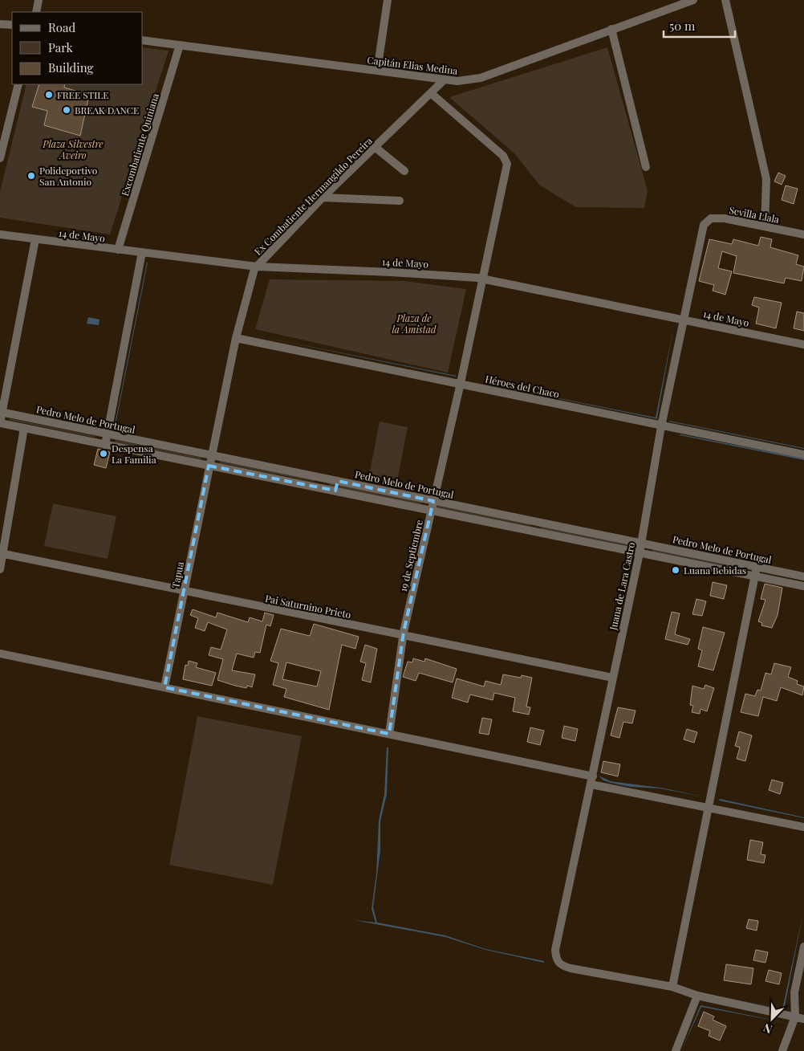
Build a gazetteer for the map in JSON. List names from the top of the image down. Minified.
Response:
{"streets":{"street":["Capitán Elias Medina","Excombatiente Quiniana","Ex Combatiente Hermangildo Pereira","Sevilla Llala","14 de Mayo","Héroes del Chaco","Pedro Melo de Portugal","19 de Septiembre","Tapua","Juana de Lara Castro","Pai Saturnino Prieto"]},"crossings":[["Capitán Elias Medina","Excombatiente Quiniana"],["Capitán Elias Medina","Ex Combatiente Hermangildo Pereira"],["Excombatiente Quiniana","14 de Mayo"],["Ex Combatiente Hermangildo Pereira","14 de Mayo"],["Ex Combatiente Hermangildo Pereira","Héroes del Chaco"],["Ex Combatiente Hermangildo Pereira","Pedro Melo de Portugal"],["Ex Combatiente Hermangildo Pereira","19 de Septiembre"],["Ex Combatiente Hermangildo Pereira","Tapua"],["Sevilla Llala","Juana de Lara Castro"],["14 de Mayo","19 de Septiembre"],["14 de Mayo","Juana de Lara Castro"],["Héroes del Chaco","19 de Septiembre"],["Héroes del Chaco","Juana de Lara Castro"],["Pedro Melo de Portugal","19 de Septiembre"],["Pedro Melo de Portugal","Tapua"],["Pedro Melo de Portugal","Juana de Lara Castro"],["19 de Septiembre","Pai Saturnino Prieto"],["Tapua","Pai Saturnino Prieto"],["Juana de Lara Castro","Pai Saturnino Prieto"]],"parks":["Plaza Silvestre Aveiro","Plaza de la Amistad"],"places":["FREE STILE","BREAK DANCE","Polideportivo San Antonio","Despensa La Familia","Luana Bebidas"],"legend":["Road","Park","Building"],"scale_bar":"50 m","north":"bottom left"}
